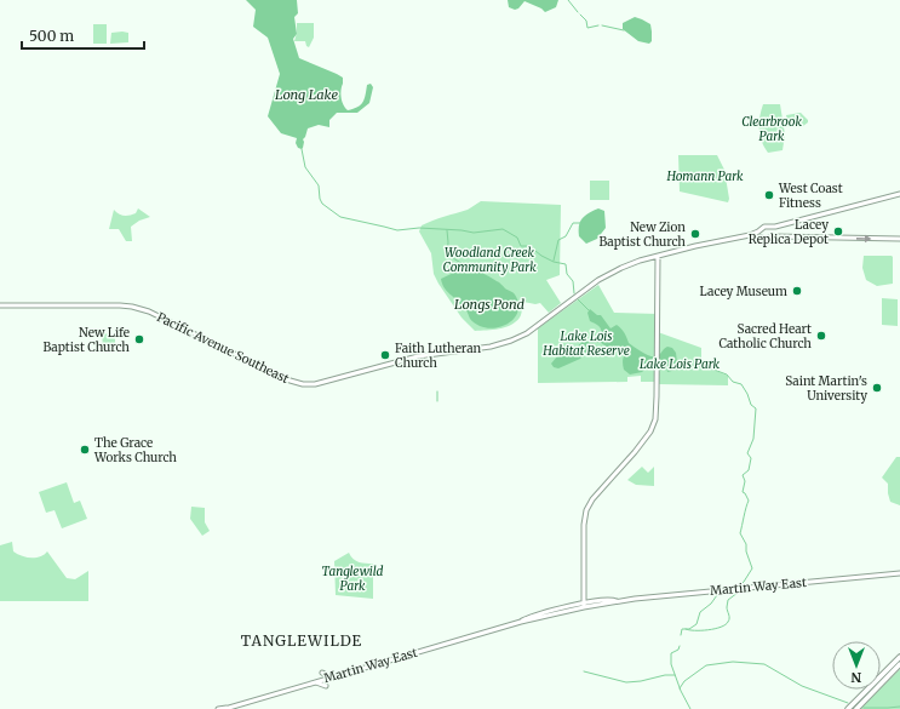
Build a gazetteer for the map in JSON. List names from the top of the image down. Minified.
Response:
{"streets":{"main road":["Pacific Avenue Southeast","Martin Way East"]},"districts":["TANGLEWILDE"],"water":["Long Lake","Longs Pond"],"parks":["Clearbrook Park","Homann Park","Woodland Creek Community Park","Lake Lois Habitat Reserve","Lake Lois Park","Tanglewild Park"],"places":["West Coast Fitness","Lacey Replica Depot","New Zion Baptist Church","Lacey Museum","Sacred Heart Catholic Church","New Life Baptist Church","Faith Lutheran Church","Saint Martin's University","The Grace Works Church"],"scale_bar":"500 m","north":"bottom"}
